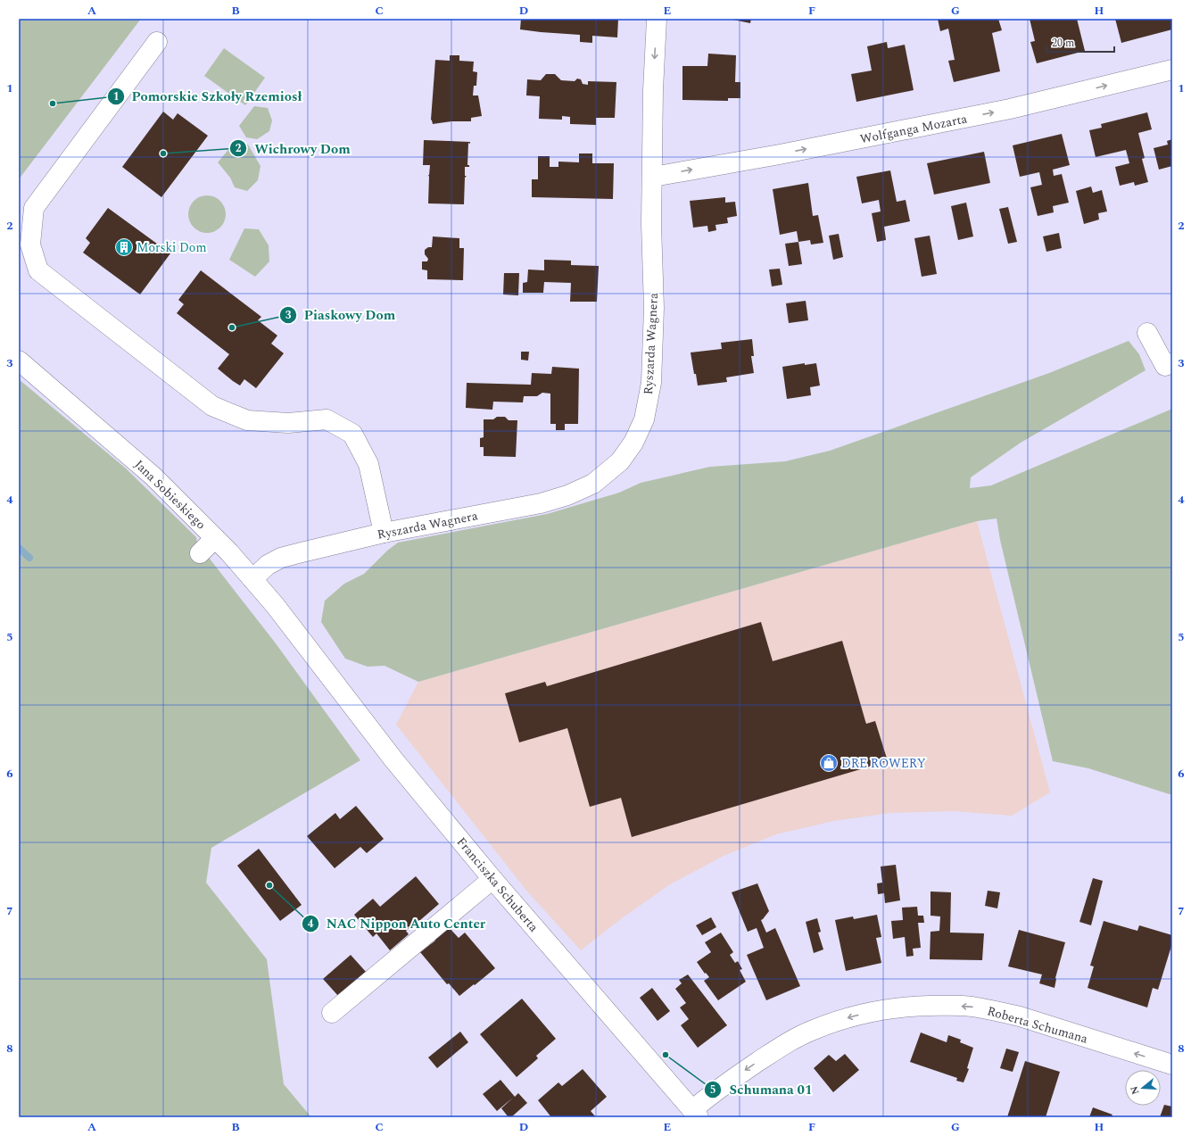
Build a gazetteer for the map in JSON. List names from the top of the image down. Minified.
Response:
{"streets":{"street":["Wolfganga Mozarta","Ryszarda Wagnera","Jana Sobieskiego","Franciszka Schuberta","Roberta Schumana"]},"crossings":[["Wolfganga Mozarta","Ryszarda Wagnera"],["Ryszarda Wagnera","Jana Sobieskiego"],["Jana Sobieskiego","Franciszka Schuberta"],["Franciszka Schuberta","Roberta Schumana"]],"one_way":["Wolfganga Mozarta","Roberta Schumana"],"places":{"other":["Pomorskie Szkoły Rzemiosł","Wichrowy Dom","Piaskowy Dom","NAC Nippon Auto Center","Schumana 01"],"building":["Morski Dom"],"shop":["DRE ROWERY"]},"scale_bar":"20 m","north":"left","grid":{"columns":["A","B","C","D","E","F","G","H"],"rows":["1","2","3","4","5","6","7","8"]}}
